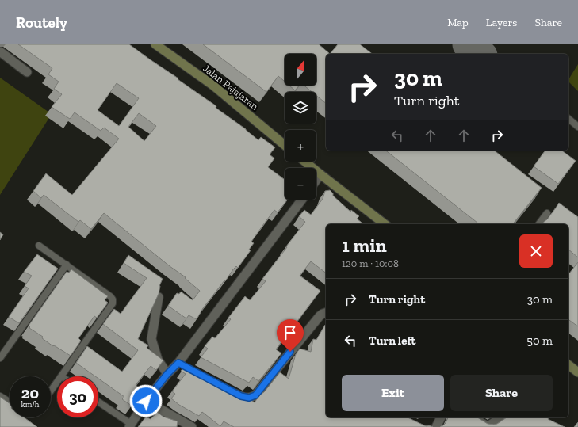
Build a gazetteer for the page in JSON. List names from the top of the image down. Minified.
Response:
{"streets":{"main road":["Jalan Pajajaran"]},"north":"top","page":{"header":"Routely","nav":["Map","Layers","Share"],"map_buttons":["+","−"],"turn":["30 m","Turn right"],"heading":["1 min","120 m · 10:08"],"list":[{"name":"Turn right","value":"30 m"},{"name":"Turn left","value":"50 m"}],"buttons":["Exit","Share"],"speed":"20 km/h","limit":"30"}}
